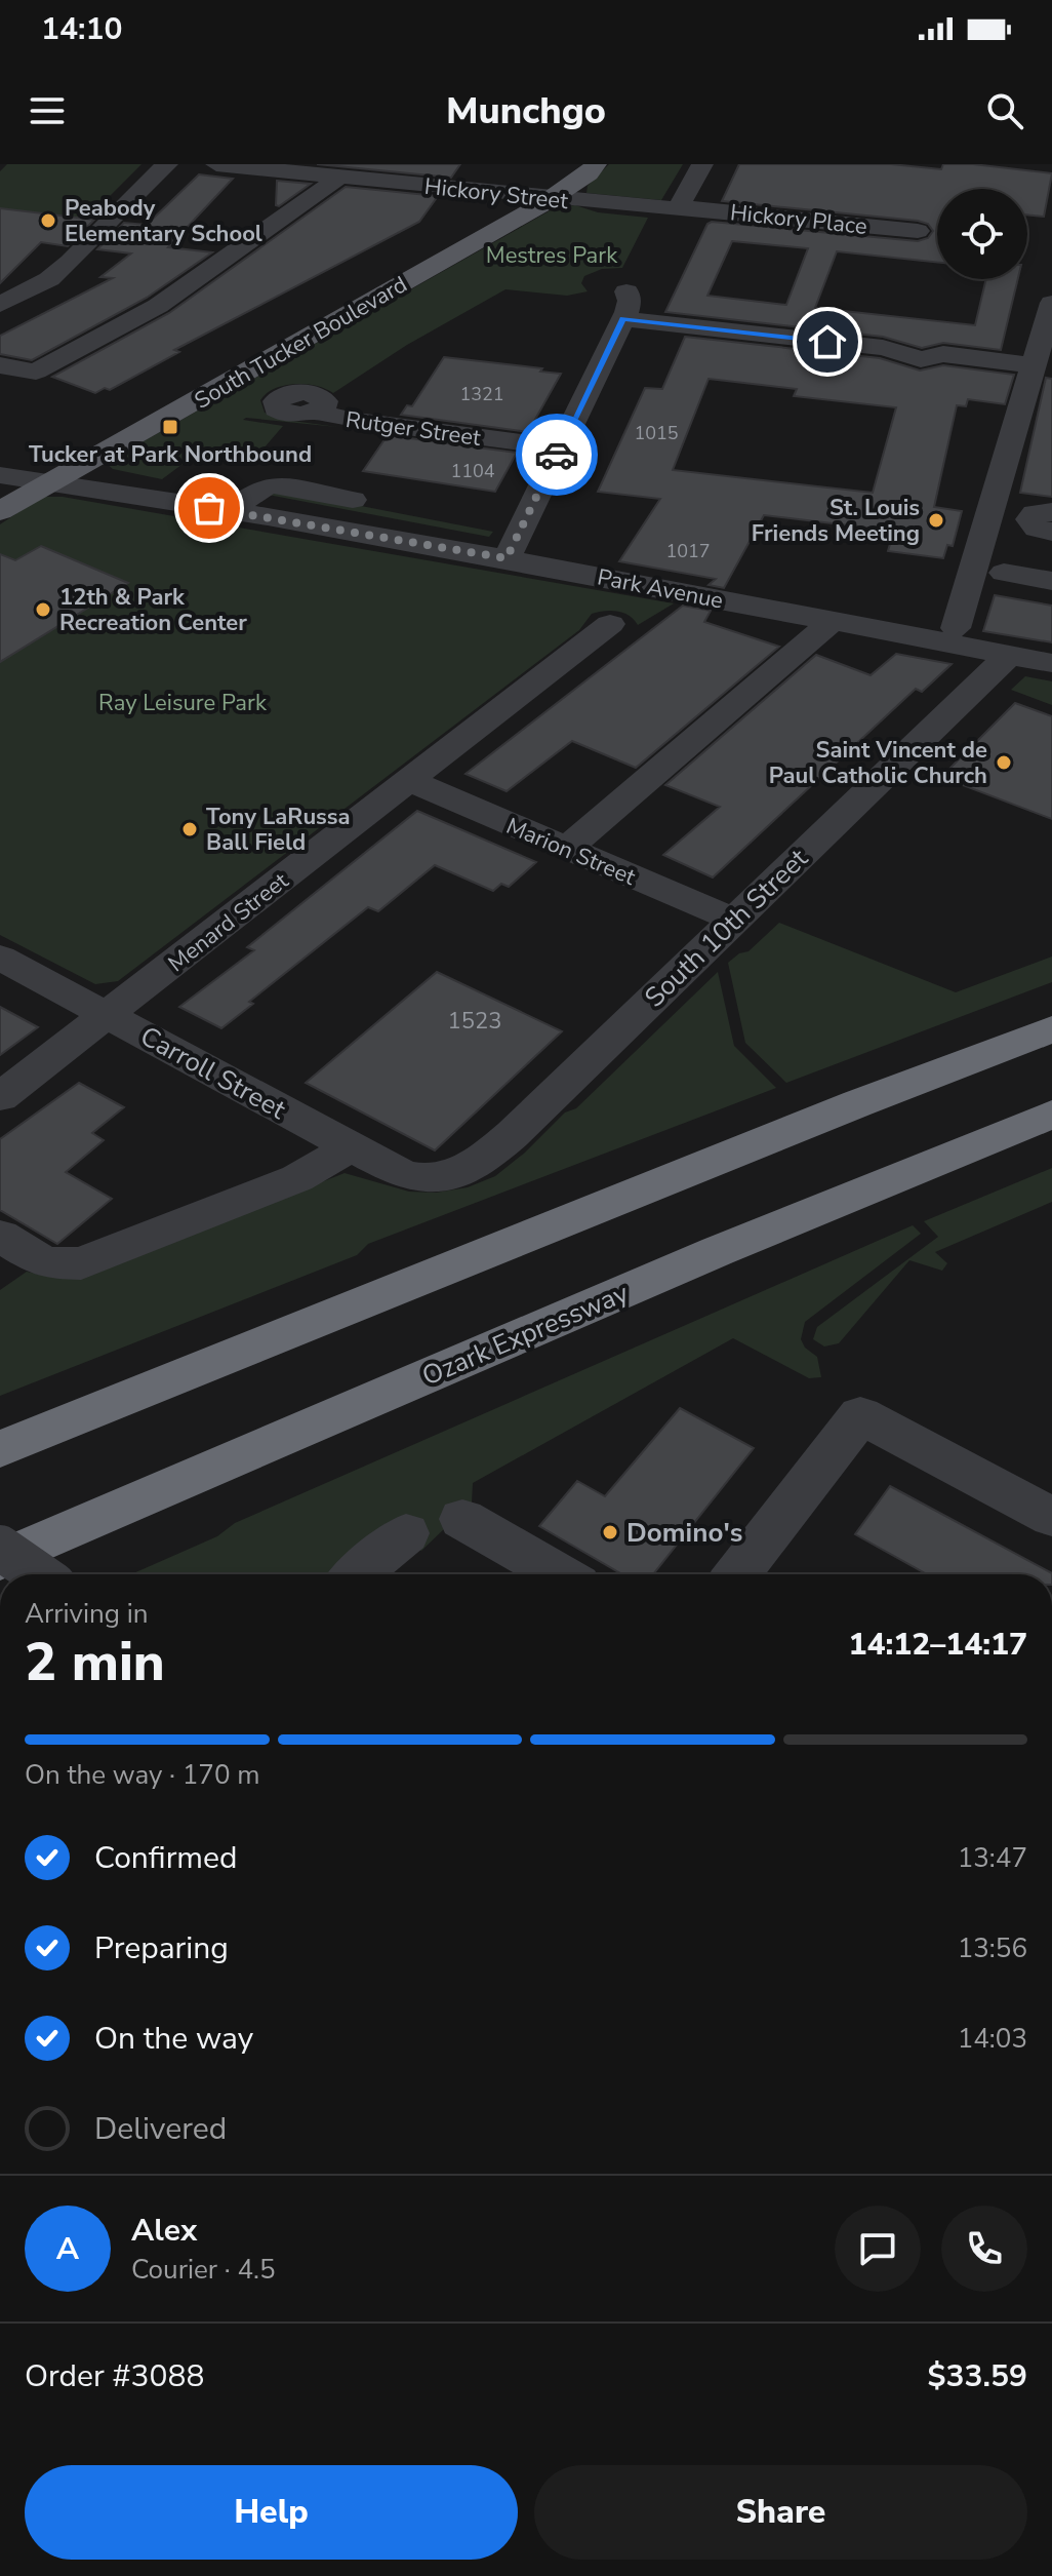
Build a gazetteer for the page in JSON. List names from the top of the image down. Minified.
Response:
{"streets":{"highway":["Ozark Expressway"],"main road":["South Tucker Boulevard"],"street":["Hickory Street","Hickory Place","Rutger Street","Park Avenue","Marion Street","Menard Street","South 10th Street","Carroll Street"]},"crossings":[["Hickory Street","Hickory Place"],["Hickory Street","South Tucker Boulevard"],["South Tucker Boulevard","Park Avenue"],["Park Avenue","South 10th Street"],["Marion Street","Menard Street"],["Marion Street","South 10th Street"],["Menard Street","Carroll Street"],["South 10th Street","Carroll Street"]],"parks":["Mestres Park","Ray Leisure Park"],"places":{"other":["Peabody Elementary School","St. Louis Friends Meeting","12th & Park Recreation Center","Saint Vincent de Paul Catholic Church","Tony LaRussa Ball Field","Domino's"],"transit":["Tucker at Park Northbound"]},"house_numbers":["1321","1015","1104","1017","1523"],"page":{"status":"14:10","header":"Munchgo","heading":["2 min","Arriving in","14:12–14:17"],"panel":["Alex","Courier · 4.5","Order #3088","$33.59"],"bar":"On the way · 170 m","list":[["Confirmed","13:47"],["Preparing","13:56"],["On the way","14:03"],"Delivered"],"round":"A","buttons":["Help","Share"]}}
